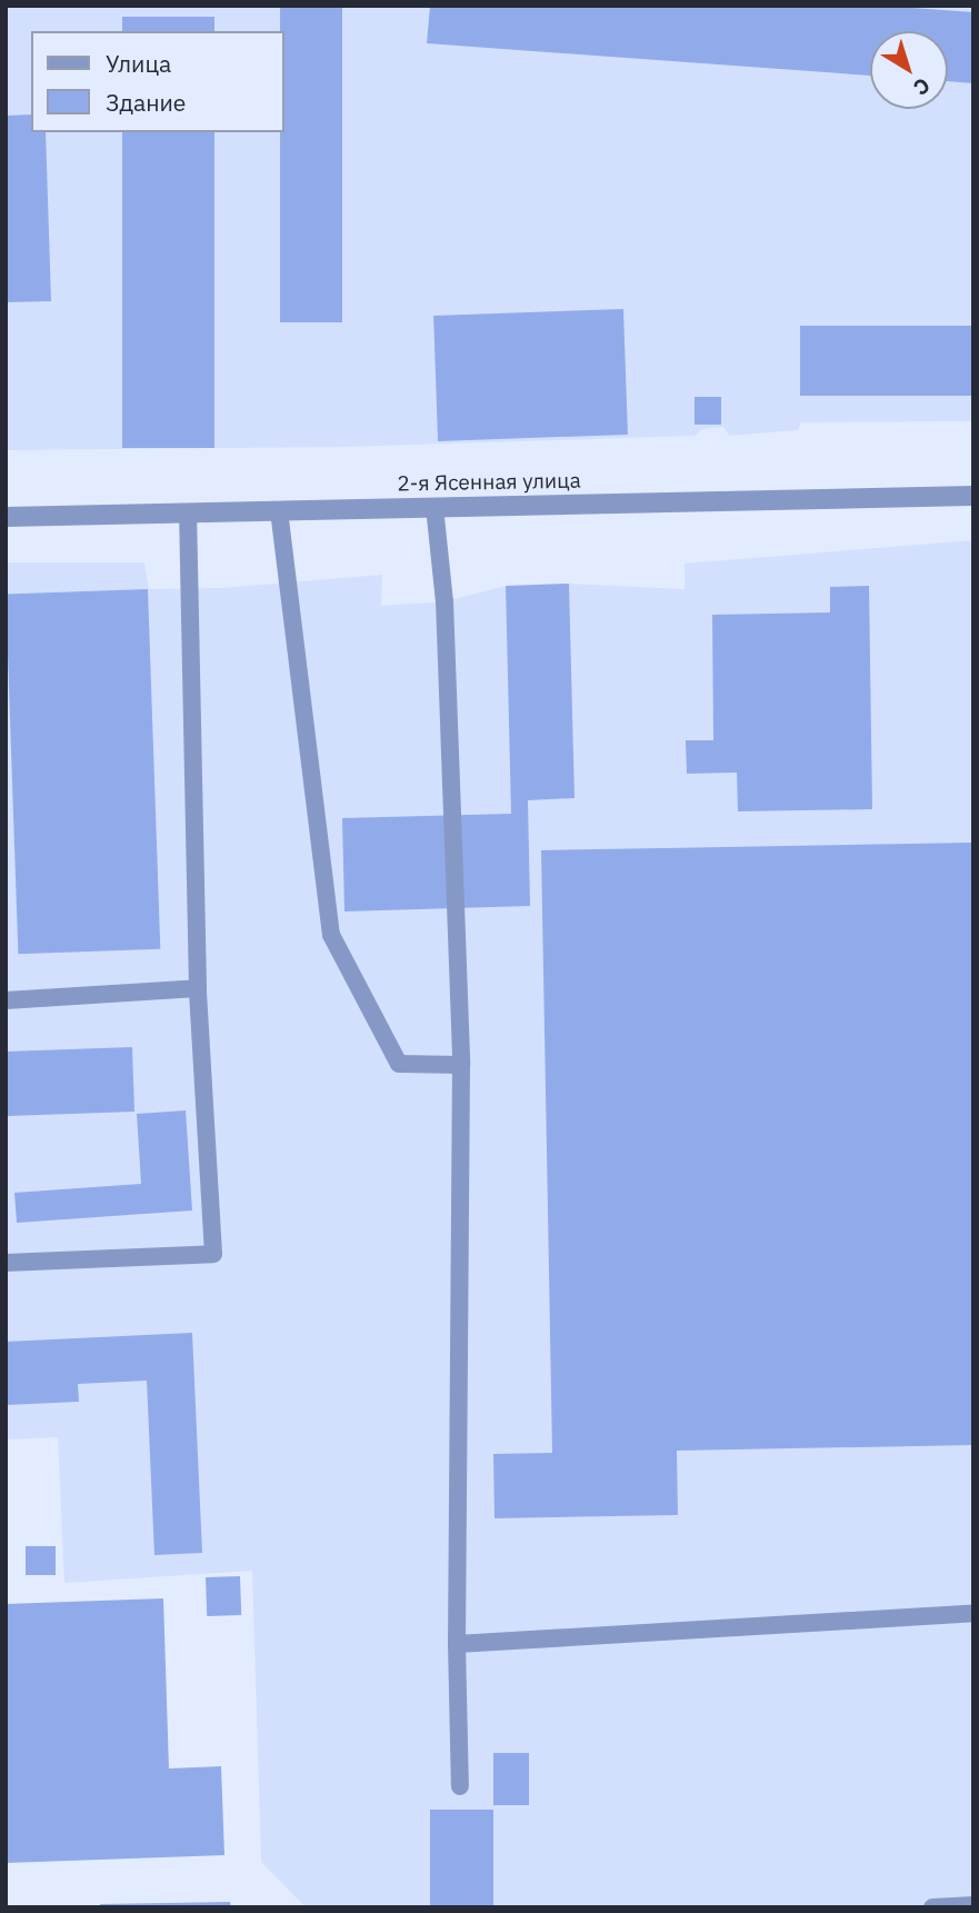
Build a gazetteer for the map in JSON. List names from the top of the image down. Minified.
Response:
{"streets":{"street":["2-я Ясенная улица"]},"legend":["Улица","Здание"],"north":"bottom right"}
